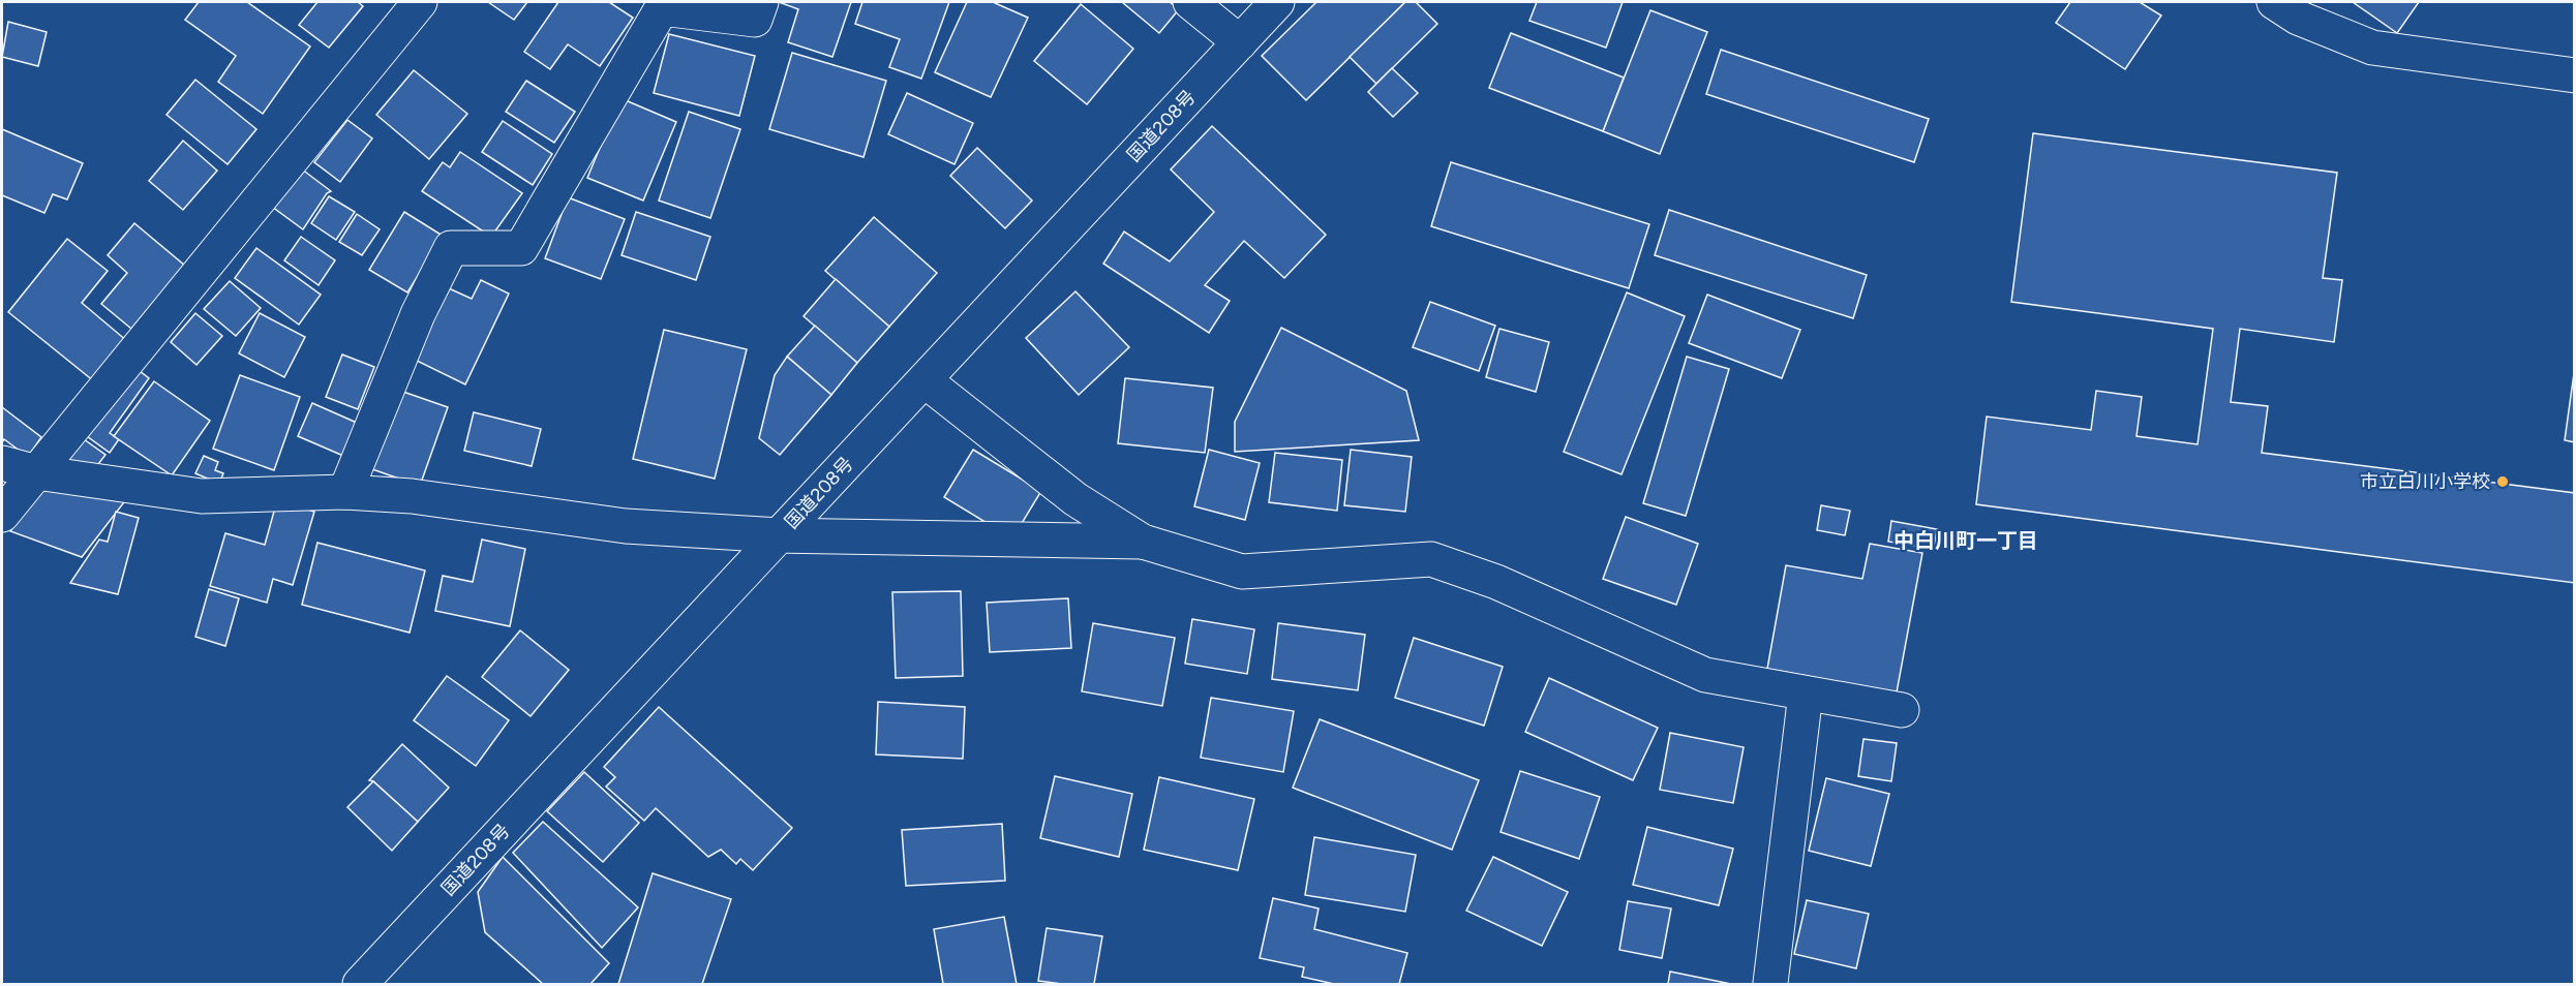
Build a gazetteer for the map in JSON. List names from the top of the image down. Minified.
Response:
{"streets":{"main road":["国道208号"]},"districts":["中白川町一丁目"],"places":["市立白川小学校"]}
